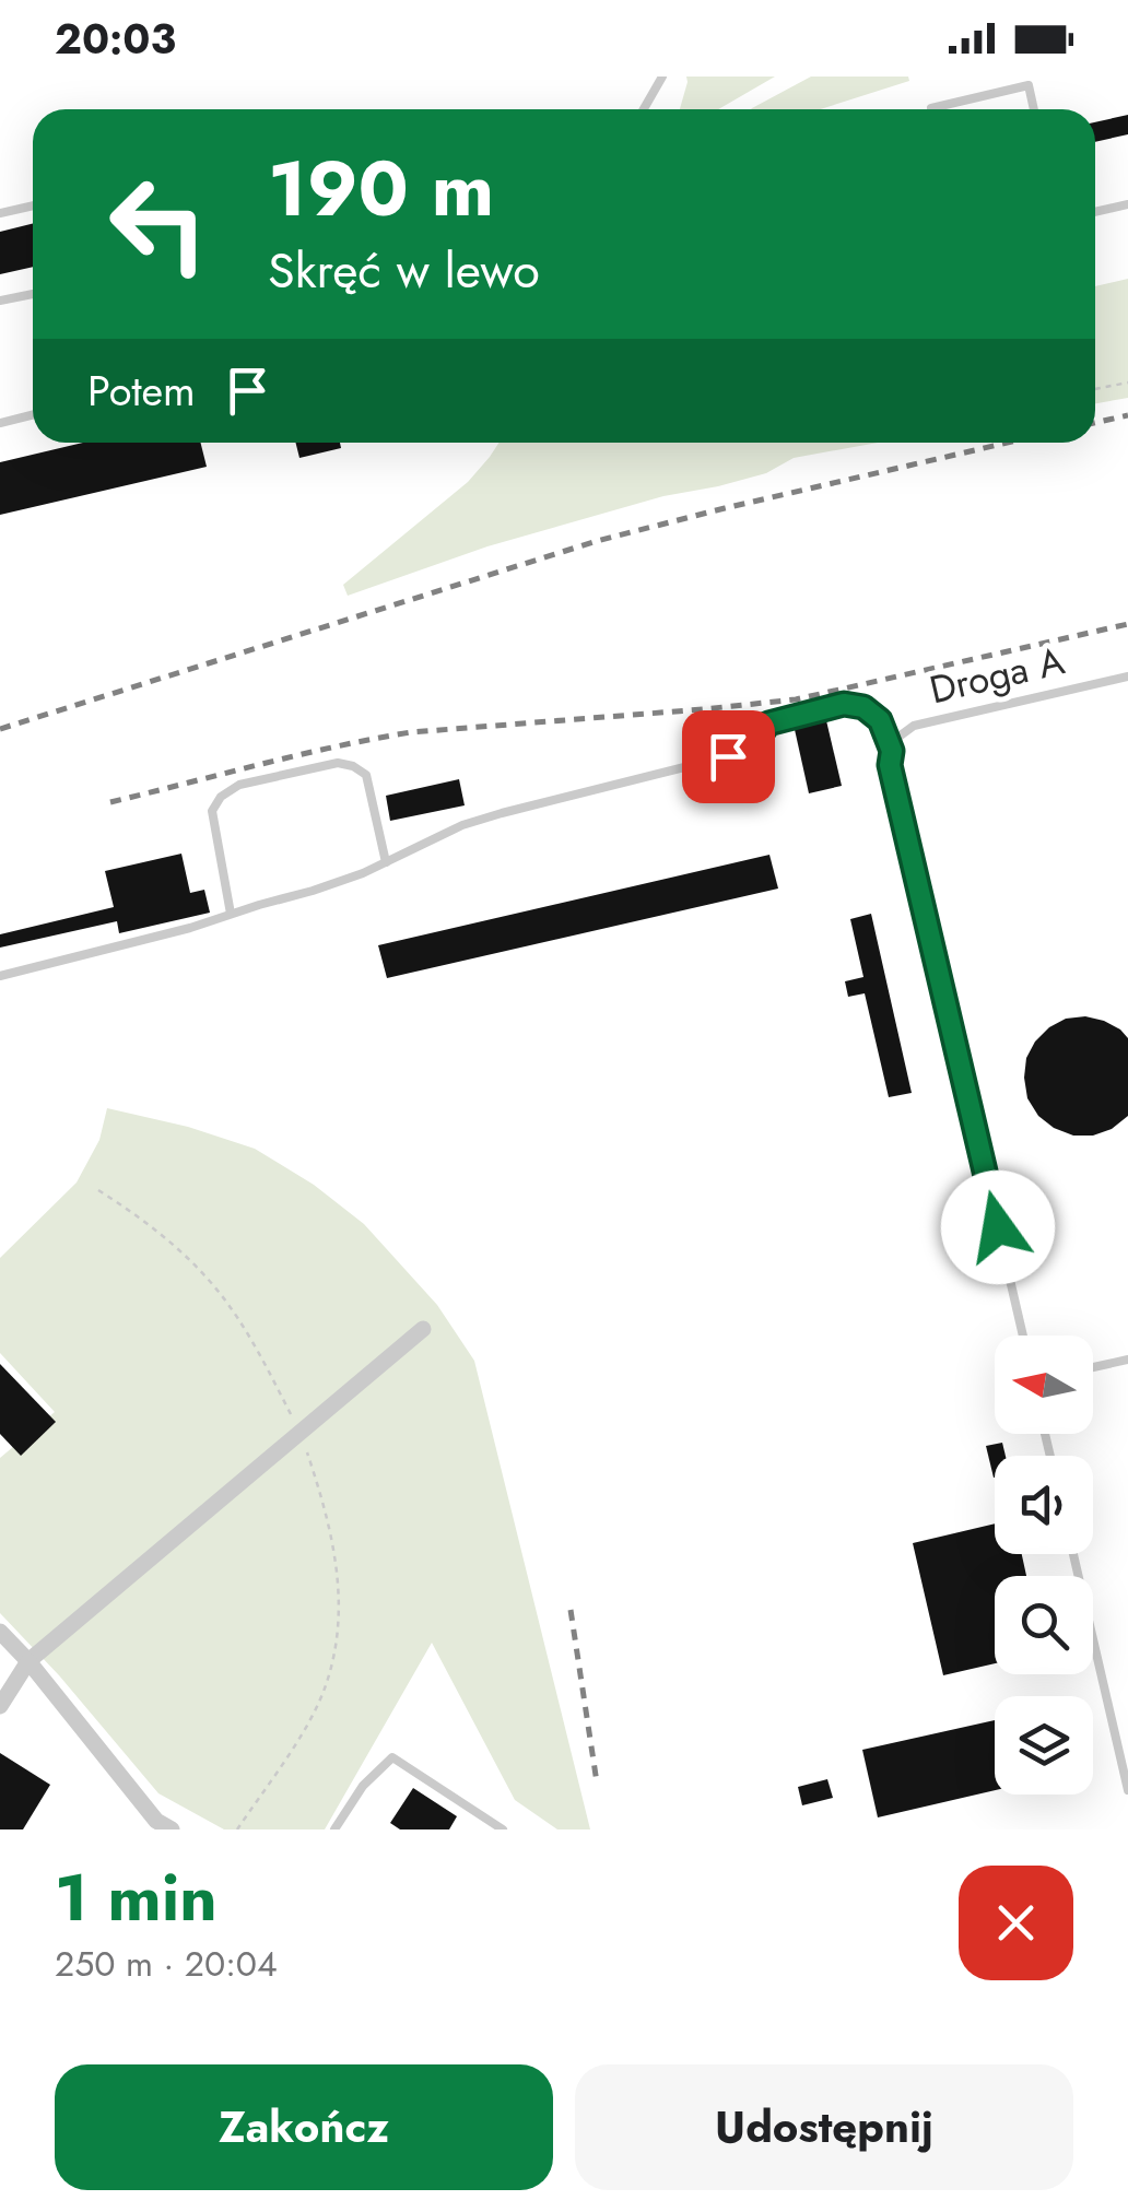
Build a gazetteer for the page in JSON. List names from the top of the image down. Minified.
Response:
{"streets":{"lane":["Droga A"]},"north":"left","page":{"status":"20:03","turn":["190 m","Skręć w lewo"],"then":"Potem","heading":["1 min","250 m · 20:04"],"buttons":["Zakończ","Udostępnij"]}}
